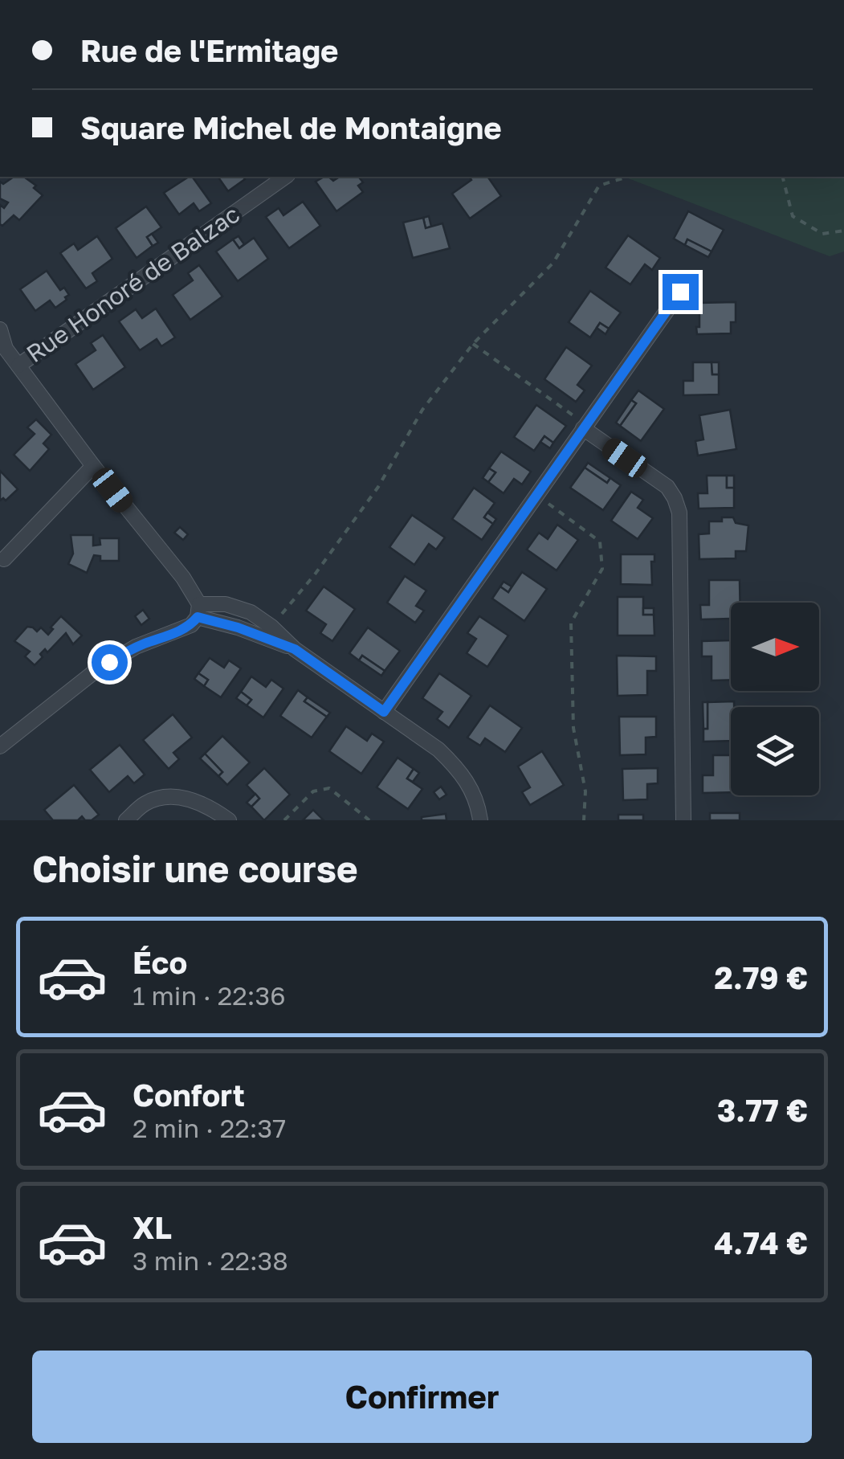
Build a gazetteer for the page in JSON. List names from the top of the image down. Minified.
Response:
{"streets":{"street":["Rue Honoré de Balzac"]},"north":"right","page":{"banner":["Rue de l'Ermitage","Square Michel de Montaigne"],"heading":"Choisir une course","list":[{"name":"Éco","note":"1 min · 22:36","value":"2.79 €"},{"name":"Confort","note":"2 min · 22:37","value":"3.77 €"},{"name":"XL","note":"3 min · 22:38","value":"4.74 €"}],"buttons":"Confirmer"}}
